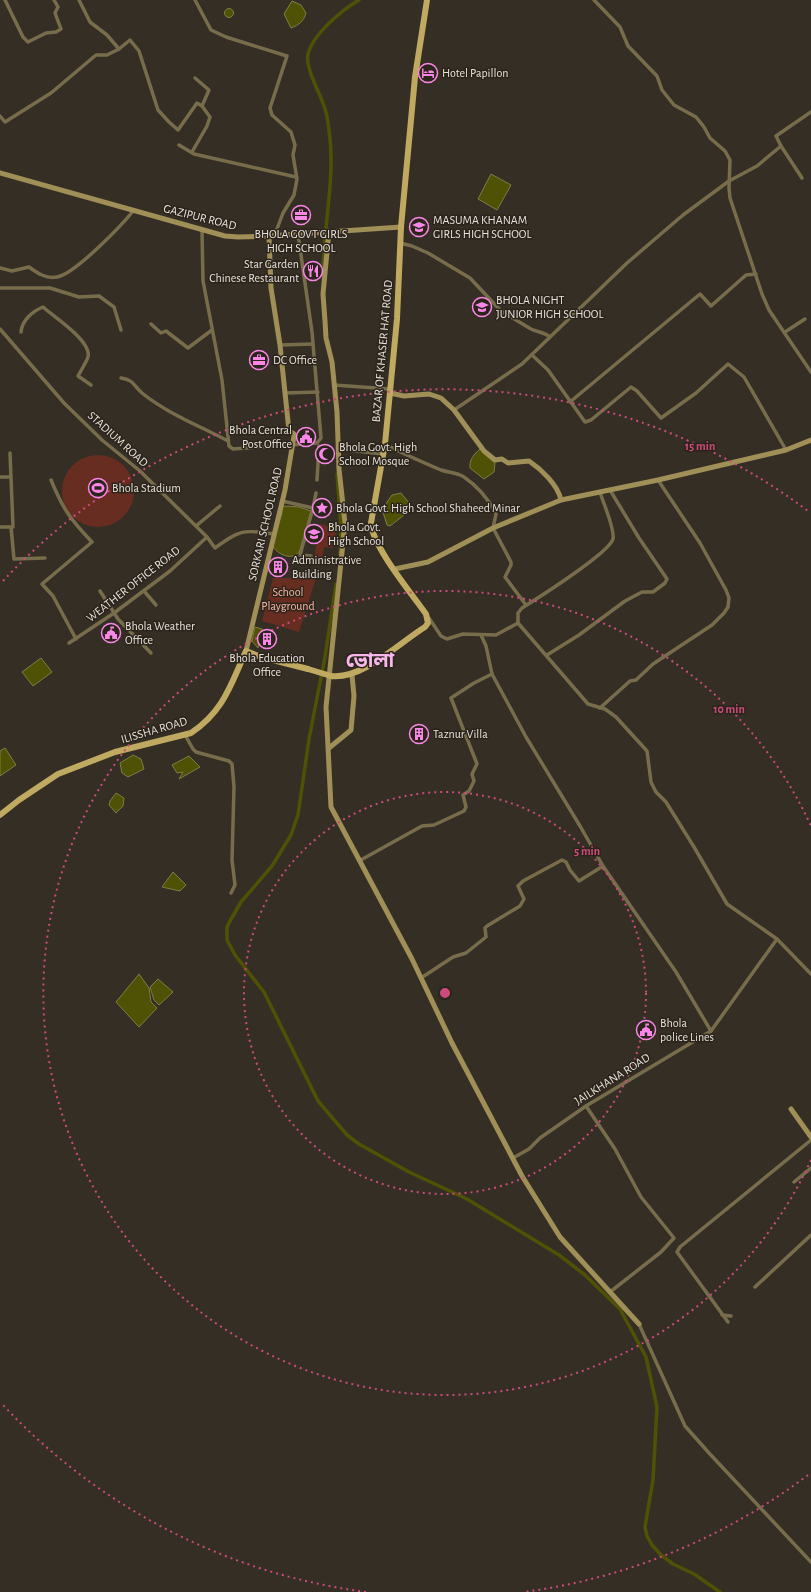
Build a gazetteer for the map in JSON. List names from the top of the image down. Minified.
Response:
{"streets":{"main road":["BAZAR OF KHASER HAT ROAD","ILISSHA ROAD"],"street":["GAZIPUR ROAD","STADIUM ROAD","SORKARI SCHOOL ROAD","WEATHER OFFICE ROAD","JAILKHANA ROAD"]},"crossings":[["GAZIPUR ROAD","BAZAR OF KHASER HAT ROAD"],["GAZIPUR ROAD","SORKARI SCHOOL ROAD"],["STADIUM ROAD","SORKARI SCHOOL ROAD"],["STADIUM ROAD","WEATHER OFFICE ROAD"],["SORKARI SCHOOL ROAD","ILISSHA ROAD"]],"districts":["ভোলা"],"parks":["School Playground"],"places":{"hotel":["Hotel Papillon"],"office":["BHOLA GOVT GIRLS HIGH SCHOOL","DC Office"],"school or university":["MASUMA KHANAM GIRLS HIGH SCHOOL","BHOLA NIGHT JUNIOR HIGH SCHOOL","Bhola Govt. High School"],"restaurant":["Star Garden Chinese Restaurant"],"public building":["Bhola Central Post Office","Bhola Weather Office","Bhola police Lines"],"mosque":["Bhola Govt. High School Mosque"],"sports":["Bhola Stadium"],"place":["Bhola Govt. High School Shaheed Minar"],"building":["Administrative Building","Bhola Education Office","Taznur Villa"]},"rings":["15 min","10 min","5 min"]}
